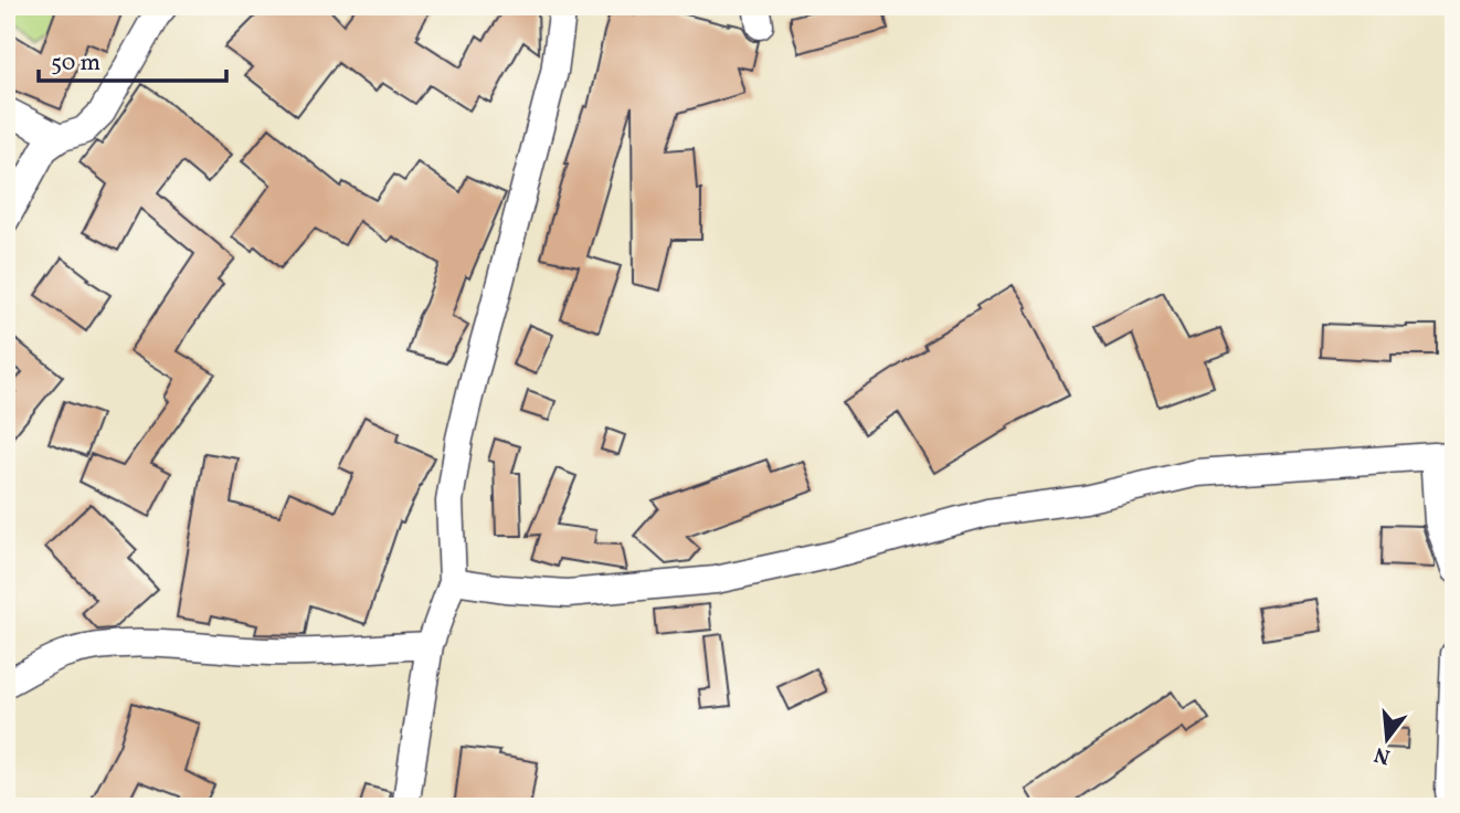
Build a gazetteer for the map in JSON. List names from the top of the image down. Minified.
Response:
{"scale_bar":"50 m","north":"bottom"}
